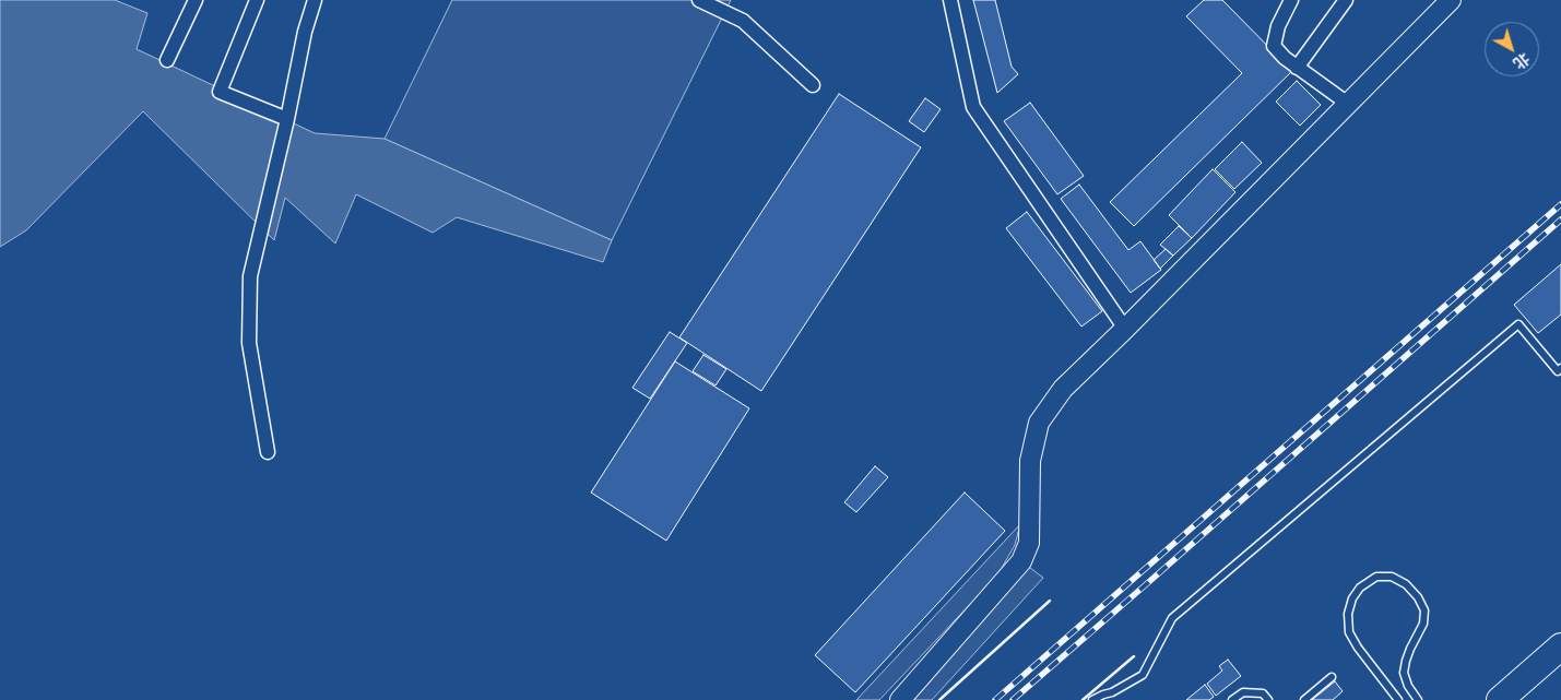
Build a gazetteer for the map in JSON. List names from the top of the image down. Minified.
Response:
{"north":"bottom right"}
